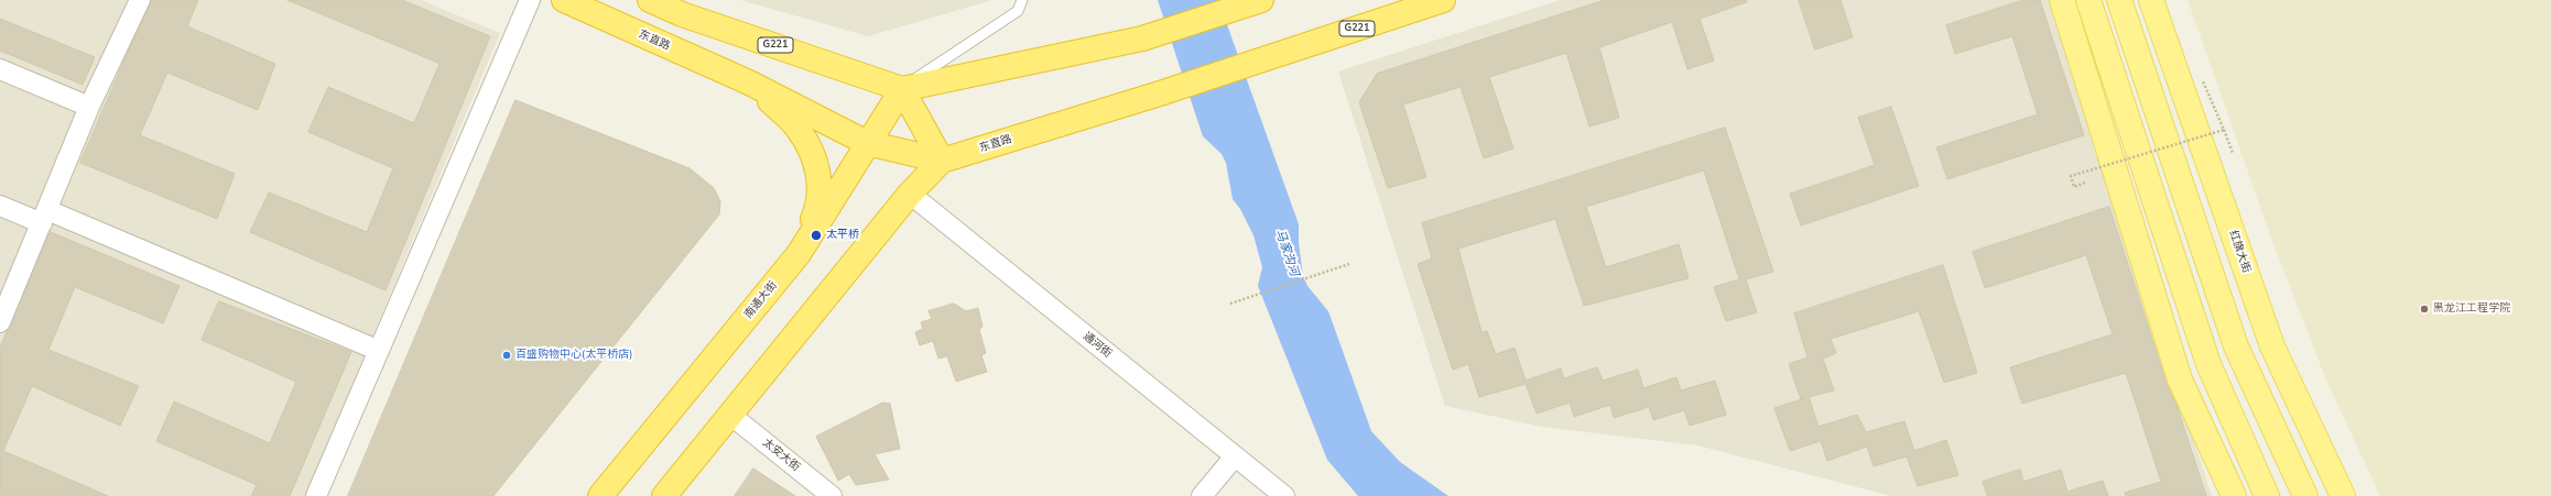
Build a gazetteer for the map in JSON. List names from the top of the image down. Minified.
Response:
{"streets":{"highway":["G221","东直路","南通大街"],"main road":["红旗大街"],"street":["通河街","太安大街"]},"crossings":[["G221","南通大街"],["东直路","南通大街"]],"water":["马家沟河"],"places":["太平桥","黑龙江工程学院","百盛购物中心(太平桥店)"]}
